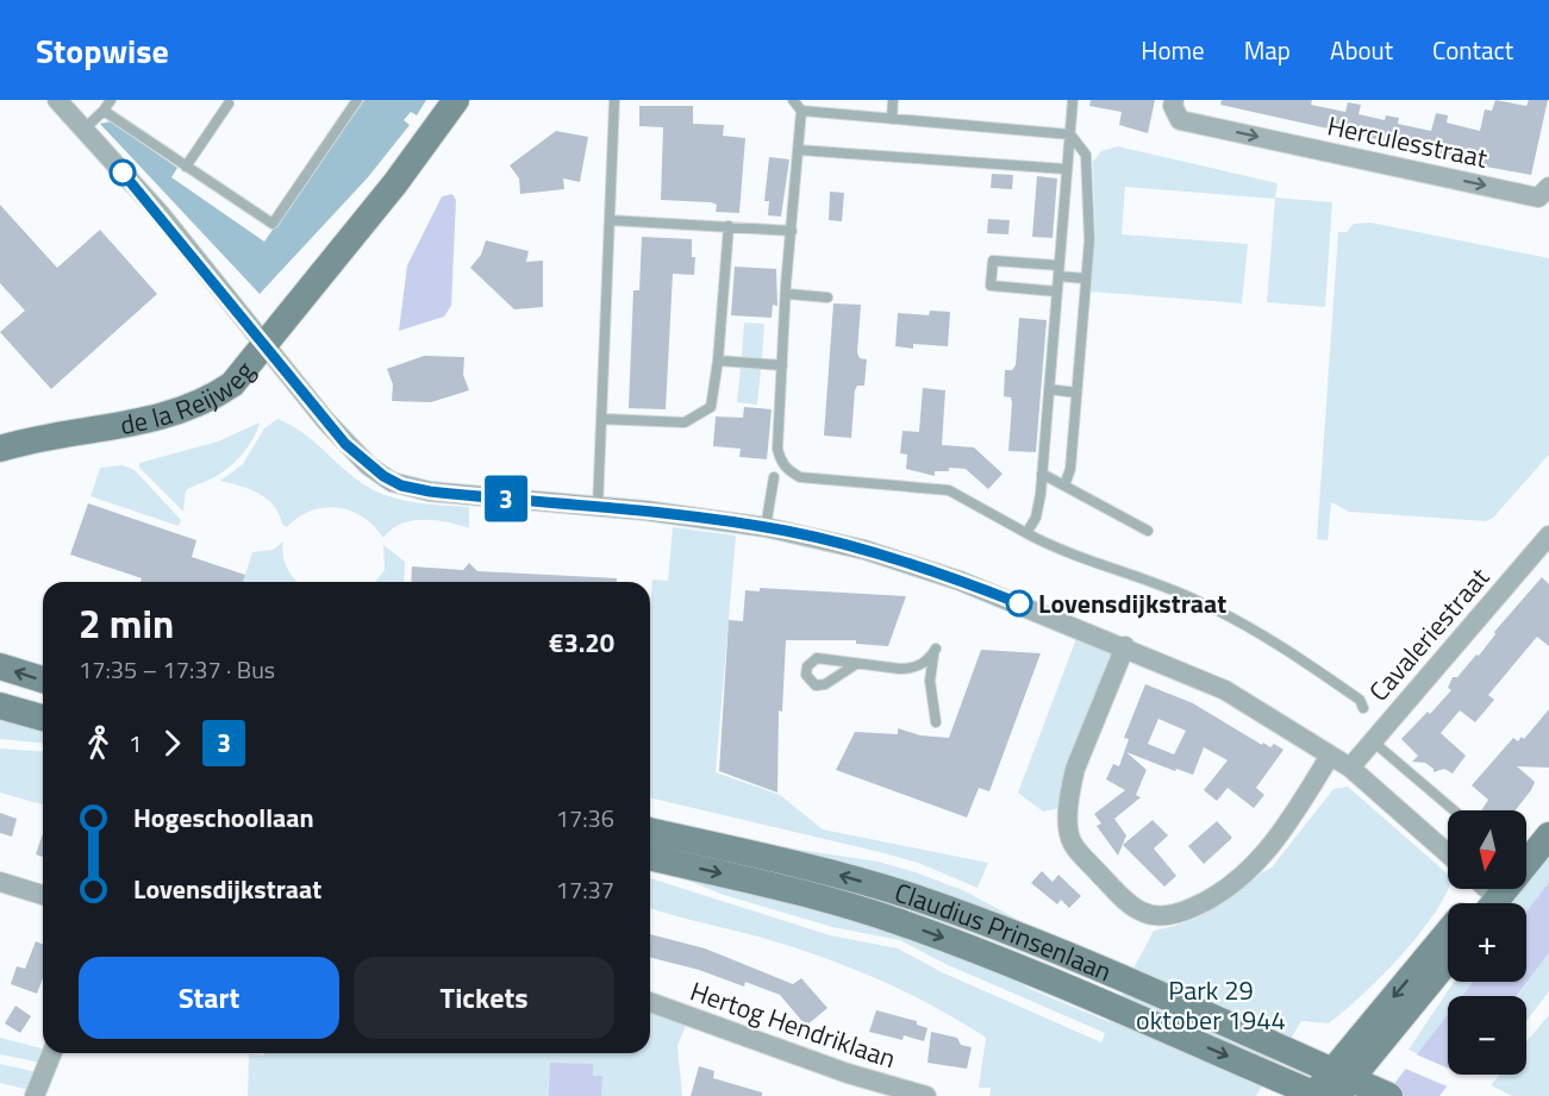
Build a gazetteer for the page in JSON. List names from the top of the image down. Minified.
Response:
{"streets":{"main road":["de la Reijweg","Claudius Prinsenlaan"],"street":["Herculesstraat","Cavaleriestraat","Hertog Hendriklaan"]},"one_way":["Herculesstraat"],"parks":["Park 29 oktober 1944"],"places":["Lovensdijkstraat"],"lines":["bus line 3"],"north":"bottom","page":{"header":"Stopwise","nav":["Home","Map","About","Contact"],"on_map":"3","heading":["2 min","17:35 – 17:37 · Bus","€3.20"],"legs":["1","3"],"list":[{"name":"Hogeschoollaan","value":"17:36"},{"name":"Lovensdijkstraat","value":"17:37"}],"map_buttons":["+","−"],"buttons":["Start","Tickets"]}}
